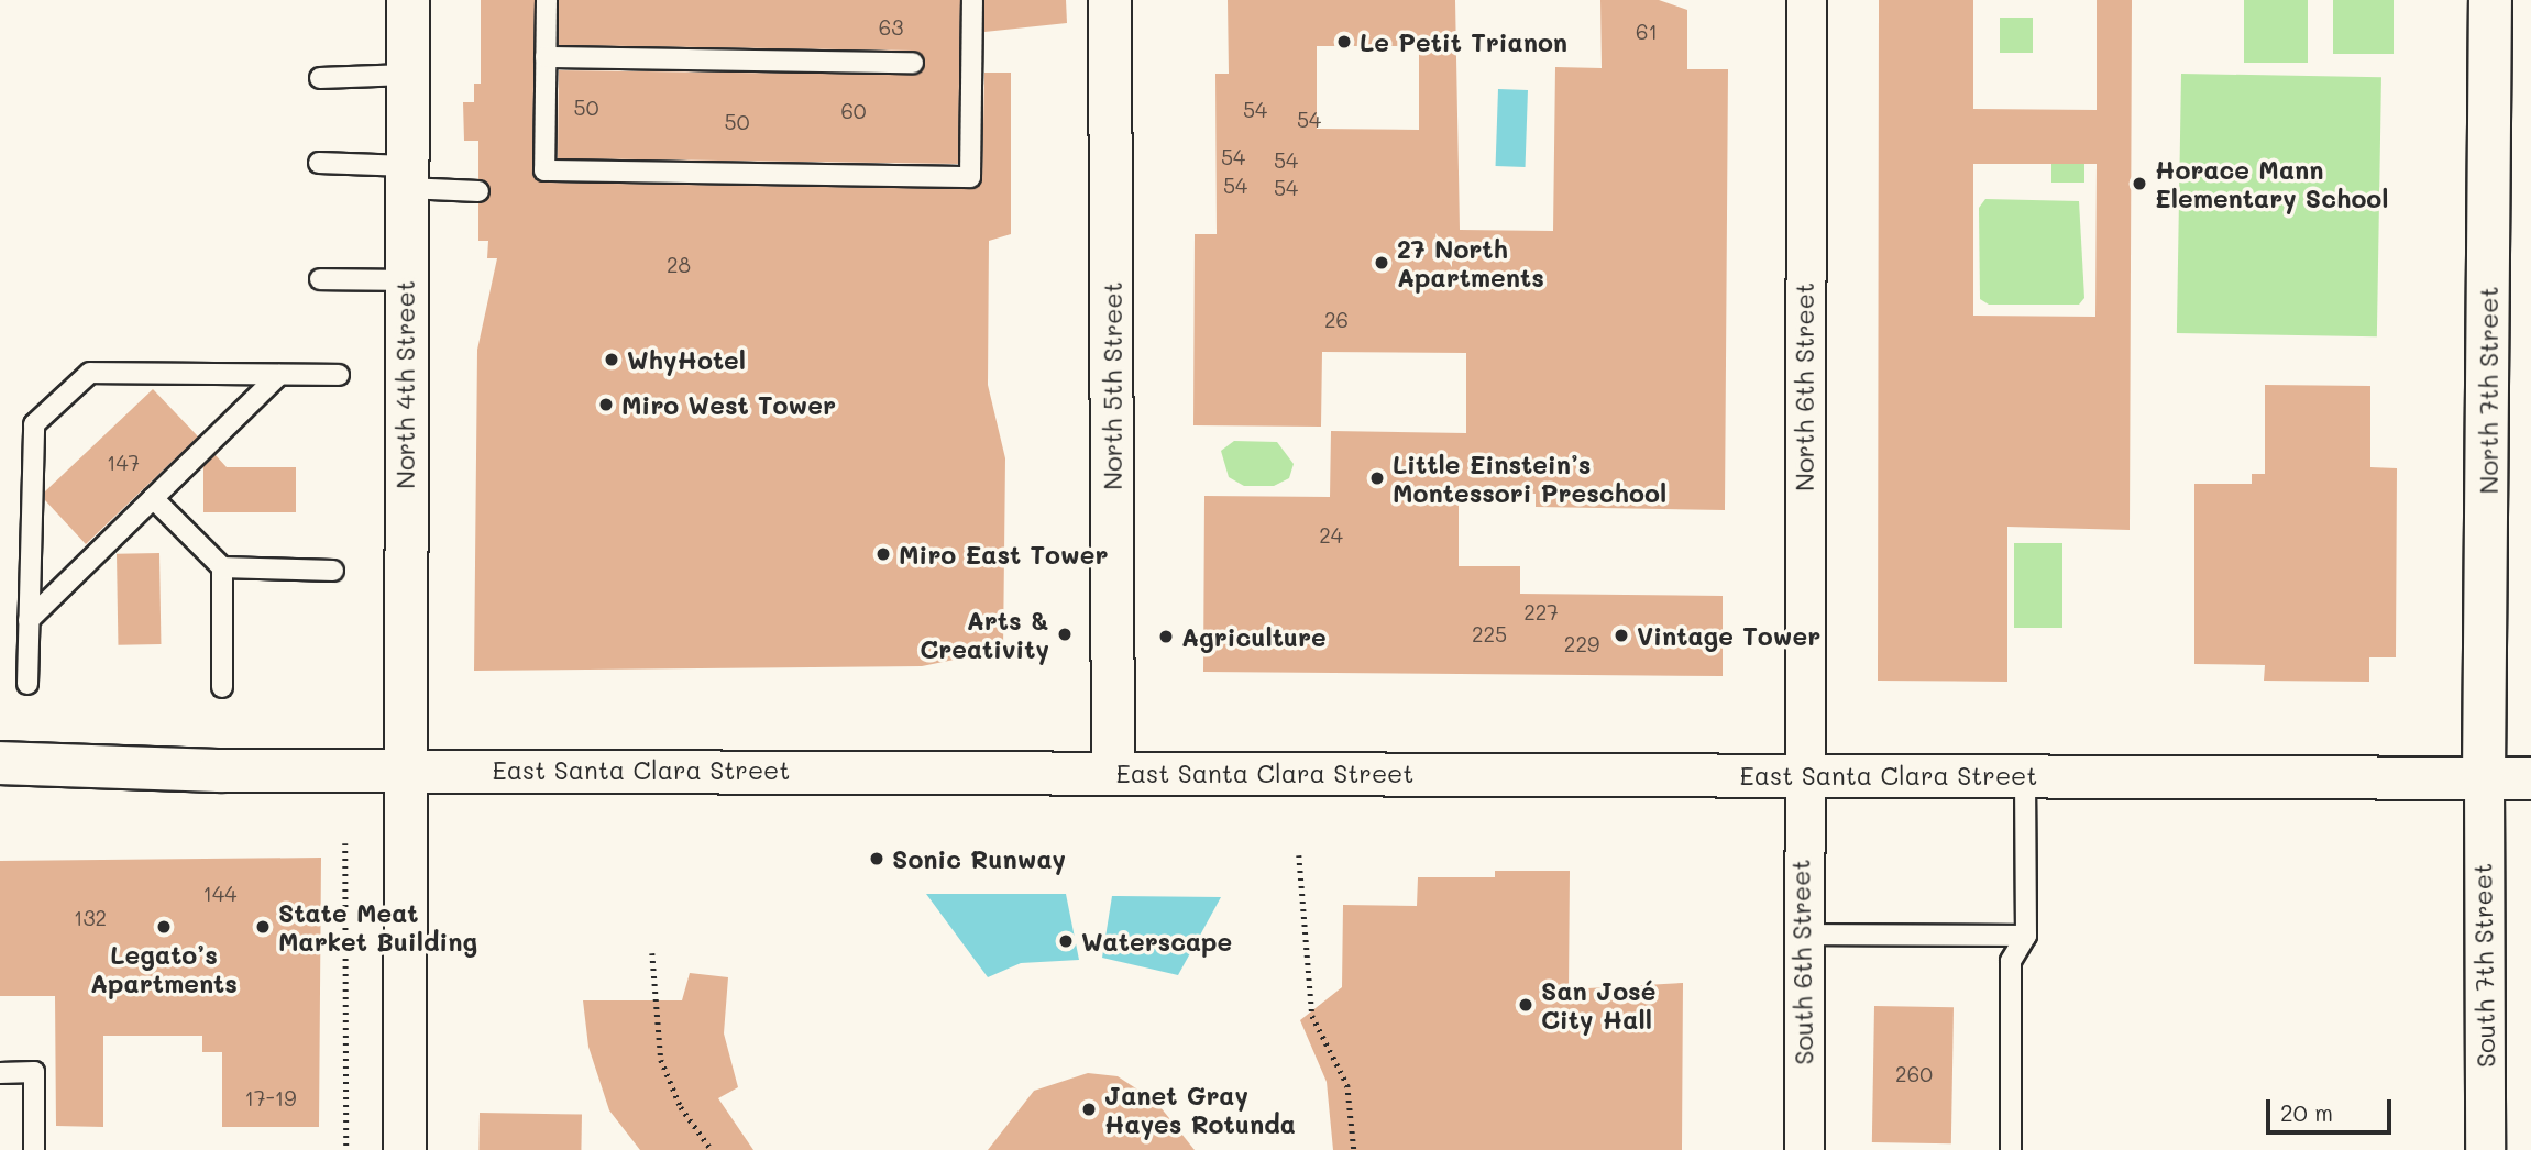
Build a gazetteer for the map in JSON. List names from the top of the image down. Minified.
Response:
{"streets":{"main road":["North 4th Street","North 5th Street","North 7th Street","East Santa Clara Street"],"street":["North 6th Street","South 6th Street","South 7th Street"]},"crossings":[["North 4th Street","East Santa Clara Street"],["North 5th Street","East Santa Clara Street"],["North 6th Street","East Santa Clara Street"],["North 6th Street","South 6th Street"],["North 7th Street","East Santa Clara Street"],["North 7th Street","South 7th Street"],["East Santa Clara Street","South 6th Street"],["East Santa Clara Street","South 7th Street"]],"places":["Le Petit Trianon","Horace Mann Elementary School","27 North Apartments","WhyHotel","Miro West Tower","Little Einstein’s Montessori Preschool","Miro East Tower","Arts & Creativity","Vintage Tower","Agriculture","Sonic Runway","Legato’s Apartments","State Meat Market Building","Waterscape","San José City Hall","Janet Gray Hayes Rotunda"],"house_numbers":["63","61","50","54","60","54","50","54","54","54","54","28","26","147","24","227","225","229","144","132","260","17-19"],"scale_bar":"20 m"}
